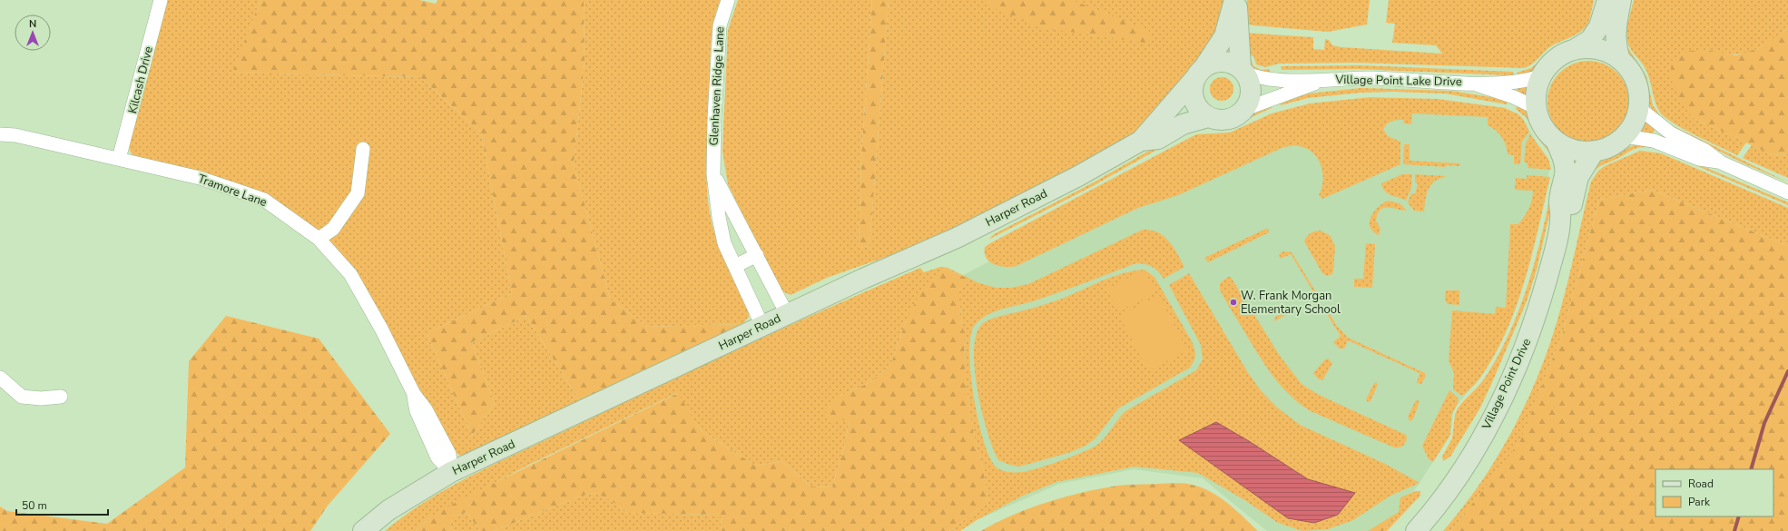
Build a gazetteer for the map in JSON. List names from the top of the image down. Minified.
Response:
{"streets":{"main road":["Harper Road","Village Point Drive"],"street":["Kilcash Drive","Village Point Lake Drive","Glenhaven Ridge Lane","Tramore Lane"]},"crossings":[["Kilcash Drive","Tramore Lane"],["Village Point Lake Drive","Harper Road"],["Village Point Lake Drive","Village Point Drive"],["Glenhaven Ridge Lane","Harper Road"],["Tramore Lane","Harper Road"]],"places":["W. Frank Morgan Elementary School"],"legend":["Road","Park"],"scale_bar":"50 m","north":"top"}
